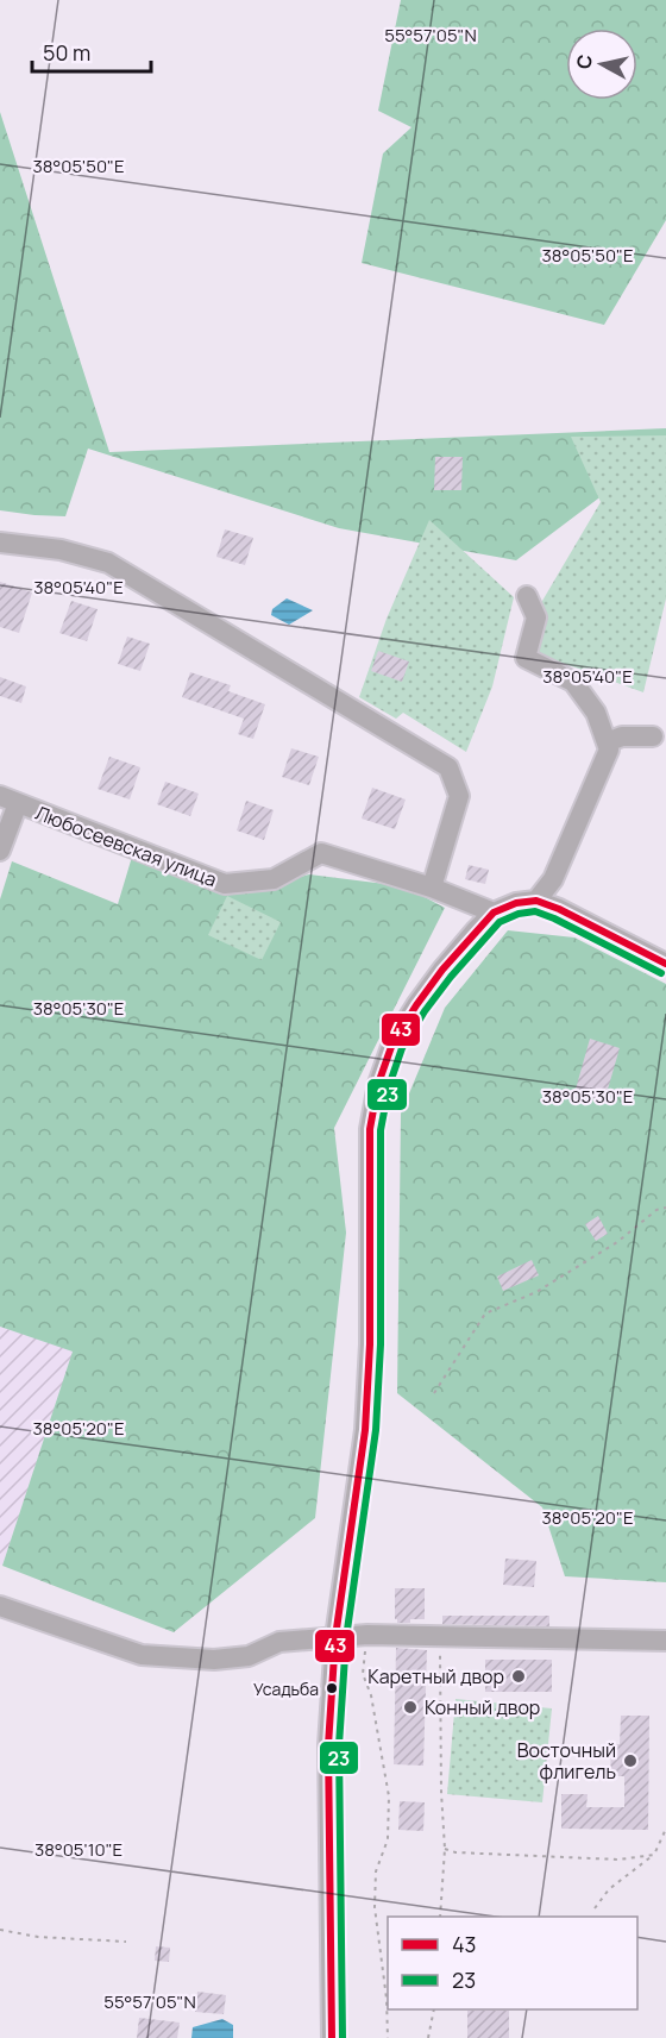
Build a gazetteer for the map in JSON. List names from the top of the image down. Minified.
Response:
{"streets":{"street":["Любосеевская улица"]},"places":["Каретный двор","Усадьба","Конный двор","Восточный флигель"],"lines":["transit line 43","transit line 23"],"legend":["43","23"],"scale_bar":"50 m","north":"left","coordinates":["55°57'05\"N","38°05'50\"E","38°05'40\"E","38°05'30\"E","38°05'20\"E","38°05'10\"E"]}
